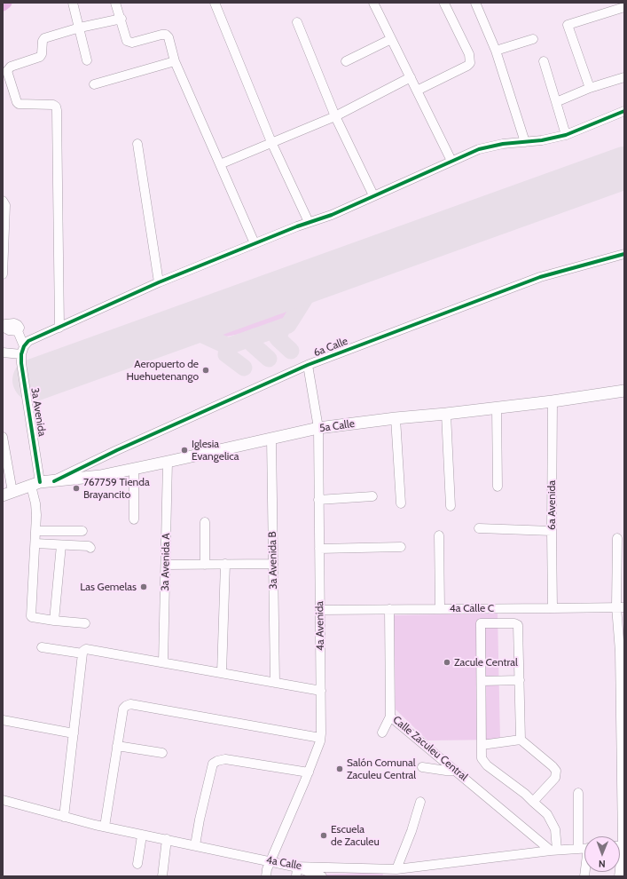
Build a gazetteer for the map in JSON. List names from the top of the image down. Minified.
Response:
{"streets":{"main road":["6a Calle","5a Calle"],"street":["3a Avenida","6a Avenida","3a Avenida B","3a Avenida A","4a Calle C","4a Avenida","Calle Zaculeu Central","4a Calle"]},"crossings":[["6a Calle","3a Avenida"],["6a Calle","5a Calle"],["6a Calle","4a Avenida"],["5a Calle","6a Avenida"],["5a Calle","3a Avenida B"],["5a Calle","3a Avenida A"],["5a Calle","4a Avenida"],["6a Avenida","4a Calle C"],["4a Calle C","4a Avenida"],["4a Calle C","Calle Zaculeu Central"],["4a Avenida","4a Calle"],["Calle Zaculeu Central","4a Calle"]],"places":["Aeropuerto de Huehuetenango","Iglesia Evangelica","767759 Tienda Brayancito","Las Gemelas","Zacule Central","Salón Comunal Zaculeu Central","Escuela de Zaculeu"],"north":"bottom"}
